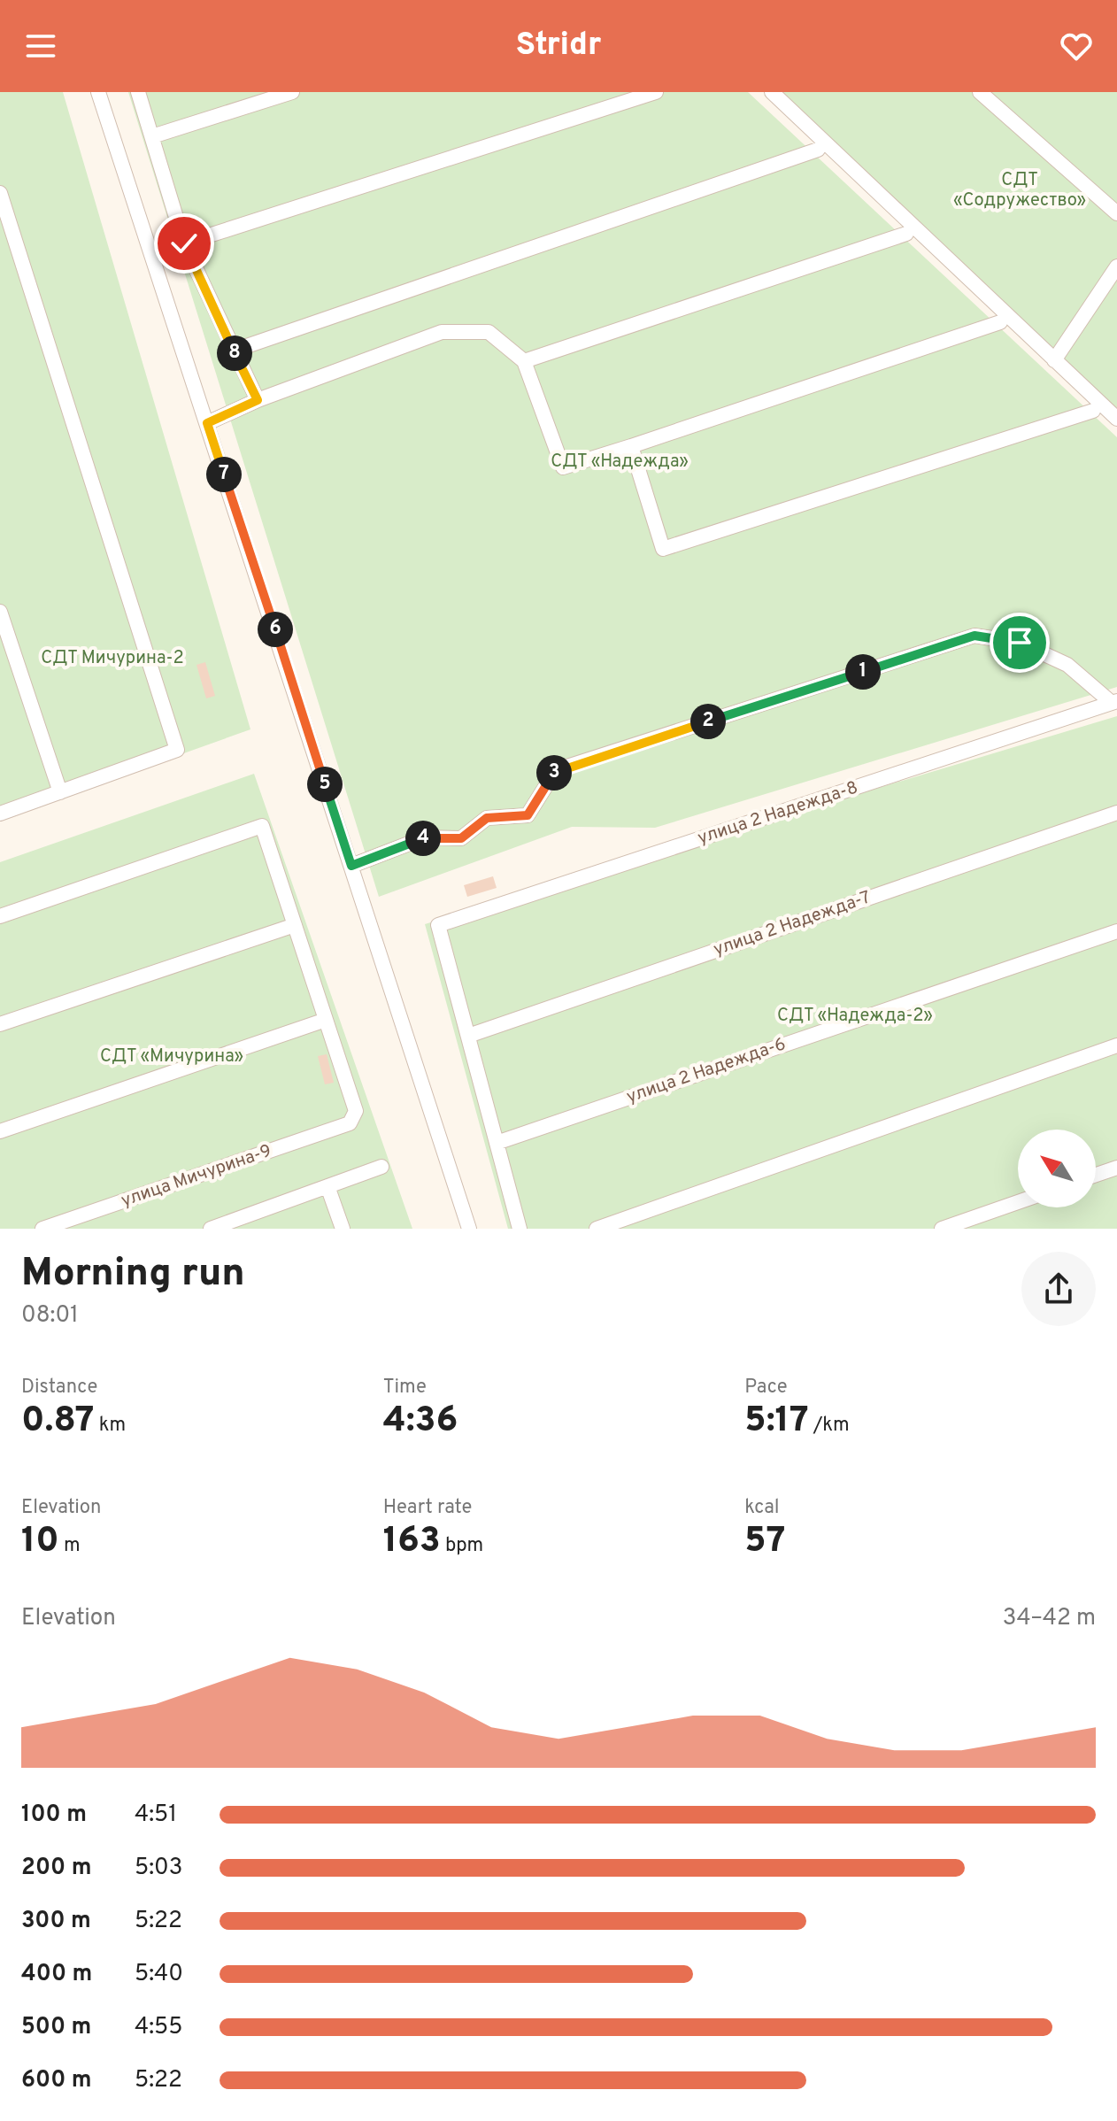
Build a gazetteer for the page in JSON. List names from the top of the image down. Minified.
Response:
{"streets":{"street":["улица 2 Надежда-8","улица 2 Надежда-7","улица 2 Надежда-6","улица Мичурина-9"]},"crossings":[["улица 2 Надежда-8","улица 2 Надежда-7"]],"parks":["СДТ «Содружество»","СДТ «Надежда»","СДТ Мичурина-2","СДТ «Надежда-2»","СДТ «Мичурина»"],"north":"top left","page":{"header":"Stridr","pins":["8","7","6","1","2","3","5","4"],"heading":["Morning run","08:01"],"stats":[["Distance","0.87 km"],["Time","4:36"],["Pace","5:17 /km"],["Elevation","10 m"],["Heart rate","163 bpm"],["kcal","57"]],"chart":["Elevation","34–42 m"],"list":[{"name":"100 m","note":"4:51"},{"name":"200 m","note":"5:03"},{"name":"300 m","note":"5:22"},{"name":"400 m","note":"5:40"},{"name":"500 m","note":"4:55"},{"name":"600 m","note":"5:22"}]}}
